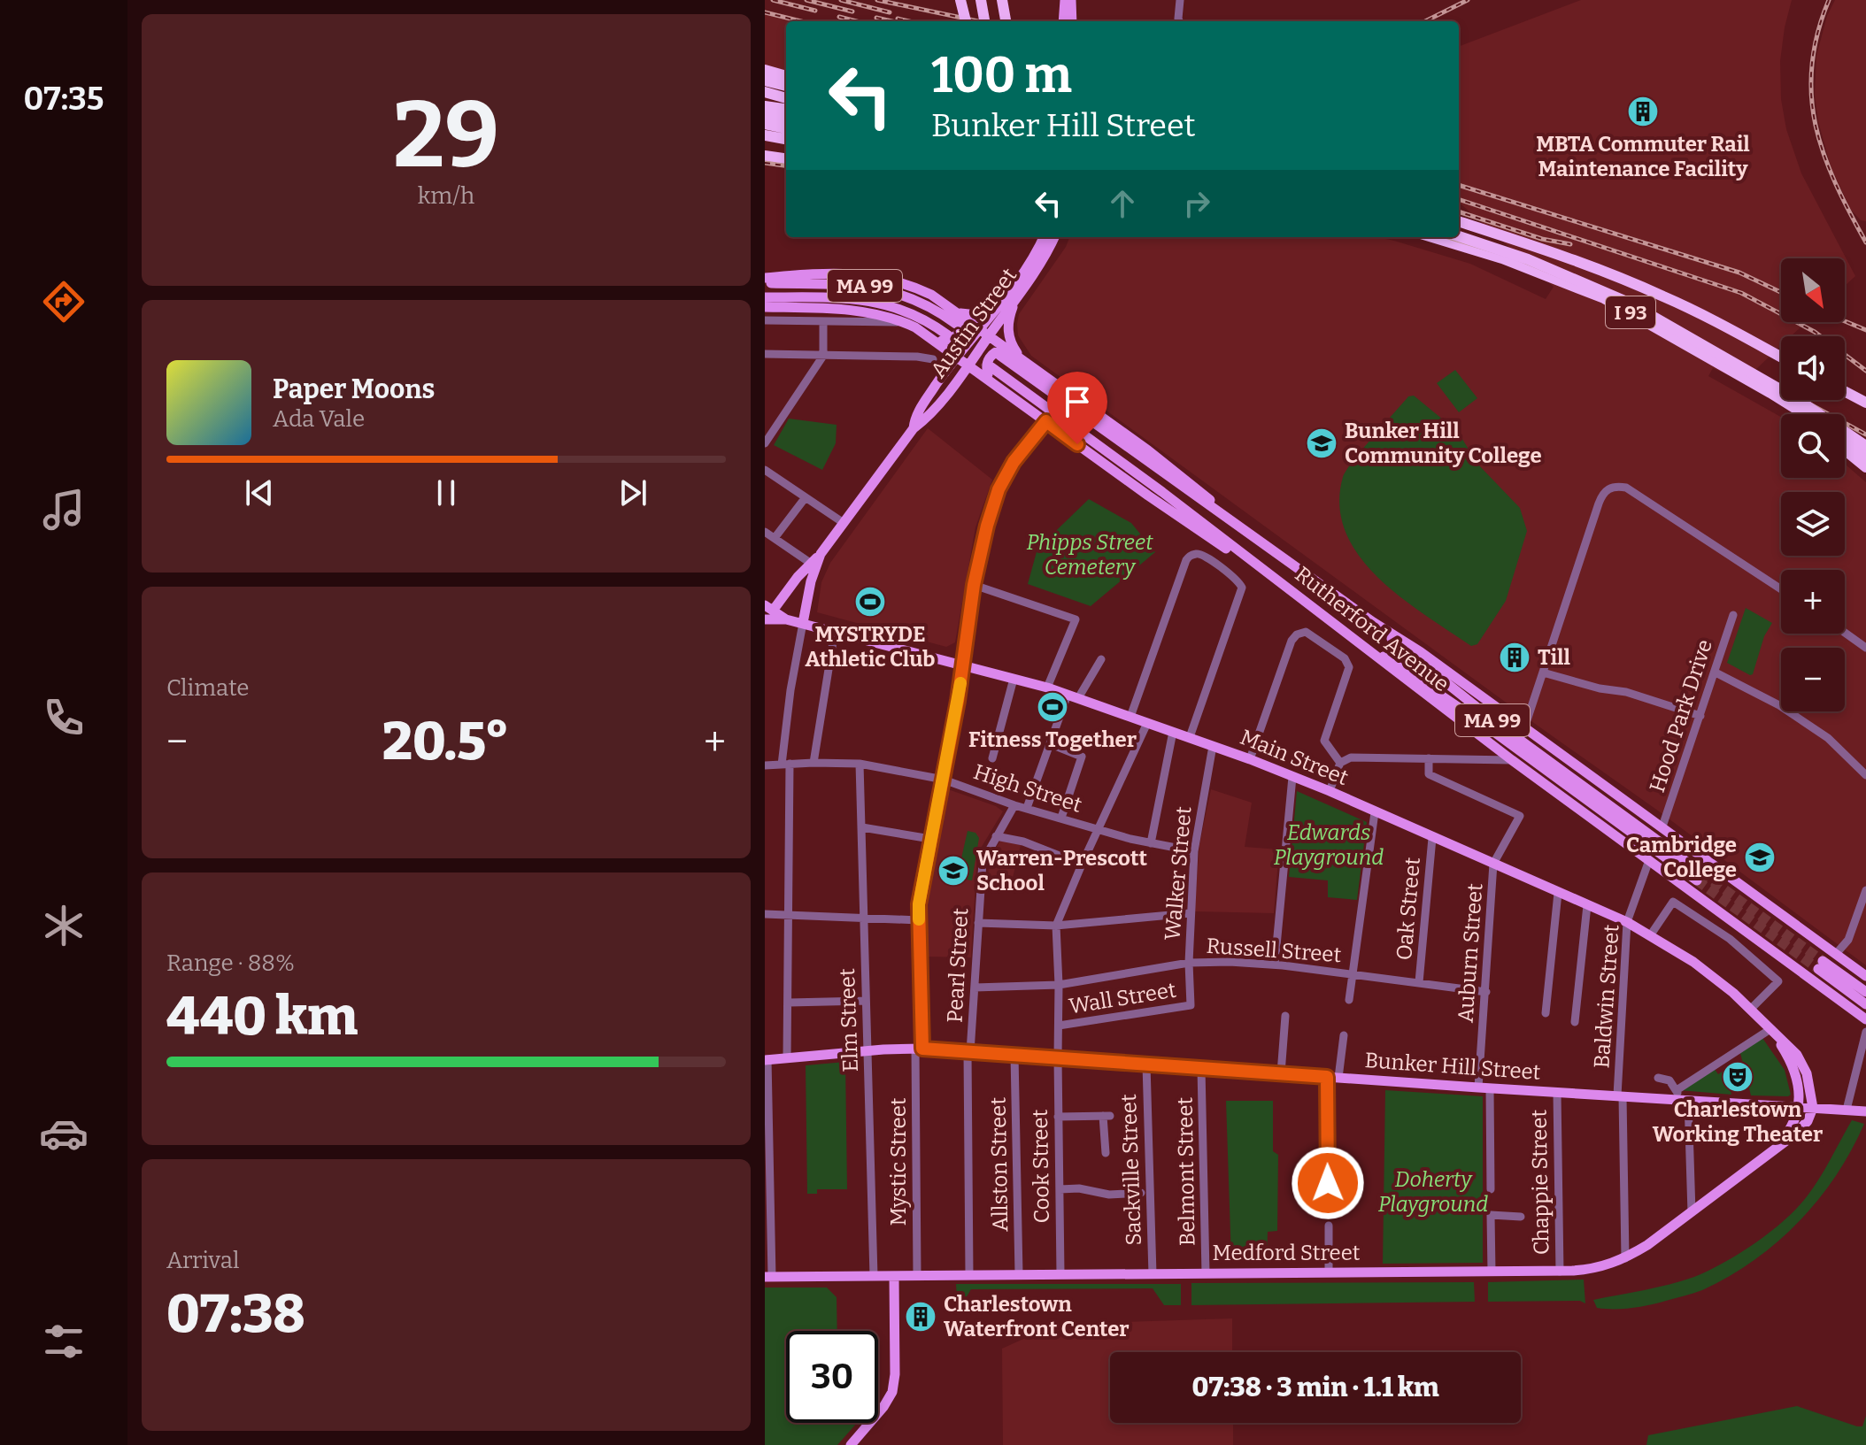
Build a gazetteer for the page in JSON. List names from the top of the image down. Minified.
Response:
{"streets":{"highway":["I 93"],"main road":["MA 99","Austin Street","Rutherford Avenue","Main Street","Bunker Hill Street","Medford Street"],"street":["Hood Park Drive","High Street","Walker Street","Oak Street","Russell Street","Auburn Street","Pearl Street","Baldwin Street","Wall Street","Elm Street","Mystic Street","Allston Street","Cook Street","Sackville Street","Belmont Street","Chappie Street"]},"crossings":[["MA 99","Rutherford Avenue"],["Austin Street","Main Street"],["Rutherford Avenue","Hood Park Drive"],["Rutherford Avenue","Baldwin Street"],["Main Street","Walker Street"],["Main Street","Oak Street"],["Main Street","Auburn Street"],["Main Street","Baldwin Street"],["Main Street","Bunker Hill Street"],["Main Street","Mystic Street"],["Main Street","Medford Street"],["High Street","Walker Street"],["High Street","Pearl Street"],["High Street","Elm Street"],["High Street","Mystic Street"],["Walker Street","Russell Street"],["Walker Street","Wall Street"],["Oak Street","Russell Street"],["Russell Street","Auburn Street"],["Russell Street","Pearl Street"],["Russell Street","Cook Street"],["Auburn Street","Bunker Hill Street"],["Pearl Street","Bunker Hill Street"],["Pearl Street","Medford Street"],["Baldwin Street","Bunker Hill Street"],["Baldwin Street","Medford Street"],["Wall Street","Cook Street"],["Elm Street","Bunker Hill Street"],["Elm Street","Medford Street"],["Bunker Hill Street","Mystic Street"],["Bunker Hill Street","Allston Street"],["Bunker Hill Street","Cook Street"],["Bunker Hill Street","Sackville Street"],["Bunker Hill Street","Belmont Street"],["Bunker Hill Street","Chappie Street"],["Bunker Hill Street","Medford Street"],["Mystic Street","Medford Street"],["Allston Street","Medford Street"],["Cook Street","Medford Street"],["Sackville Street","Medford Street"],["Belmont Street","Medford Street"],["Chappie Street","Medford Street"]],"parks":["Phipps Street Cemetery","Edwards Playground","Doherty Playground"],"places":{"building":["MBTA Commuter Rail Maintenance Facility","Till","Charlestown Waterfront Center"],"school or university":["Bunker Hill Community College","Cambridge College","Warren-Prescott School"],"sports":["MYSTRYDE Athletic Club","Fitness Together"],"theatre":["Charlestown Working Theater"]},"north":"bottom right","page":{"tabs":"07:35","tile":[["29","km/h"],"Climate",["Range · 88%","440 km"],["Arrival","07:38"]],"turn":["100 m","Bunker Hill Street"],"map_buttons":["+","−"],"song":["Paper Moons","Ada Vale"],"heat":["−","20.5°","+"],"limit":"30","trip":"07:38 · 3 min · 1.1 km"}}
